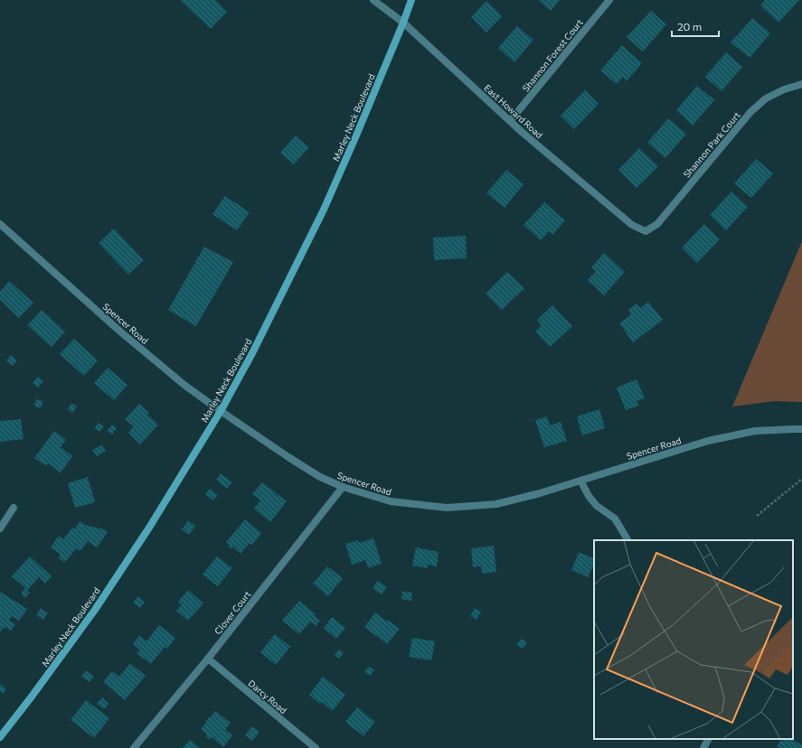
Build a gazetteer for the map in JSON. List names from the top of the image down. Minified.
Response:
{"streets":{"main road":["Marley Neck Boulevard"],"street":["Shannon Forest Court","East Howard Road","Shannon Park Court","Spencer Road","Clover Court","Darcy Road"]},"crossings":[["Shannon Forest Court","East Howard Road"],["East Howard Road","Marley Neck Boulevard"],["East Howard Road","Shannon Park Court"],["Marley Neck Boulevard","Spencer Road"],["Spencer Road","Clover Court"],["Clover Court","Darcy Road"]],"scale_bar":"20 m"}
